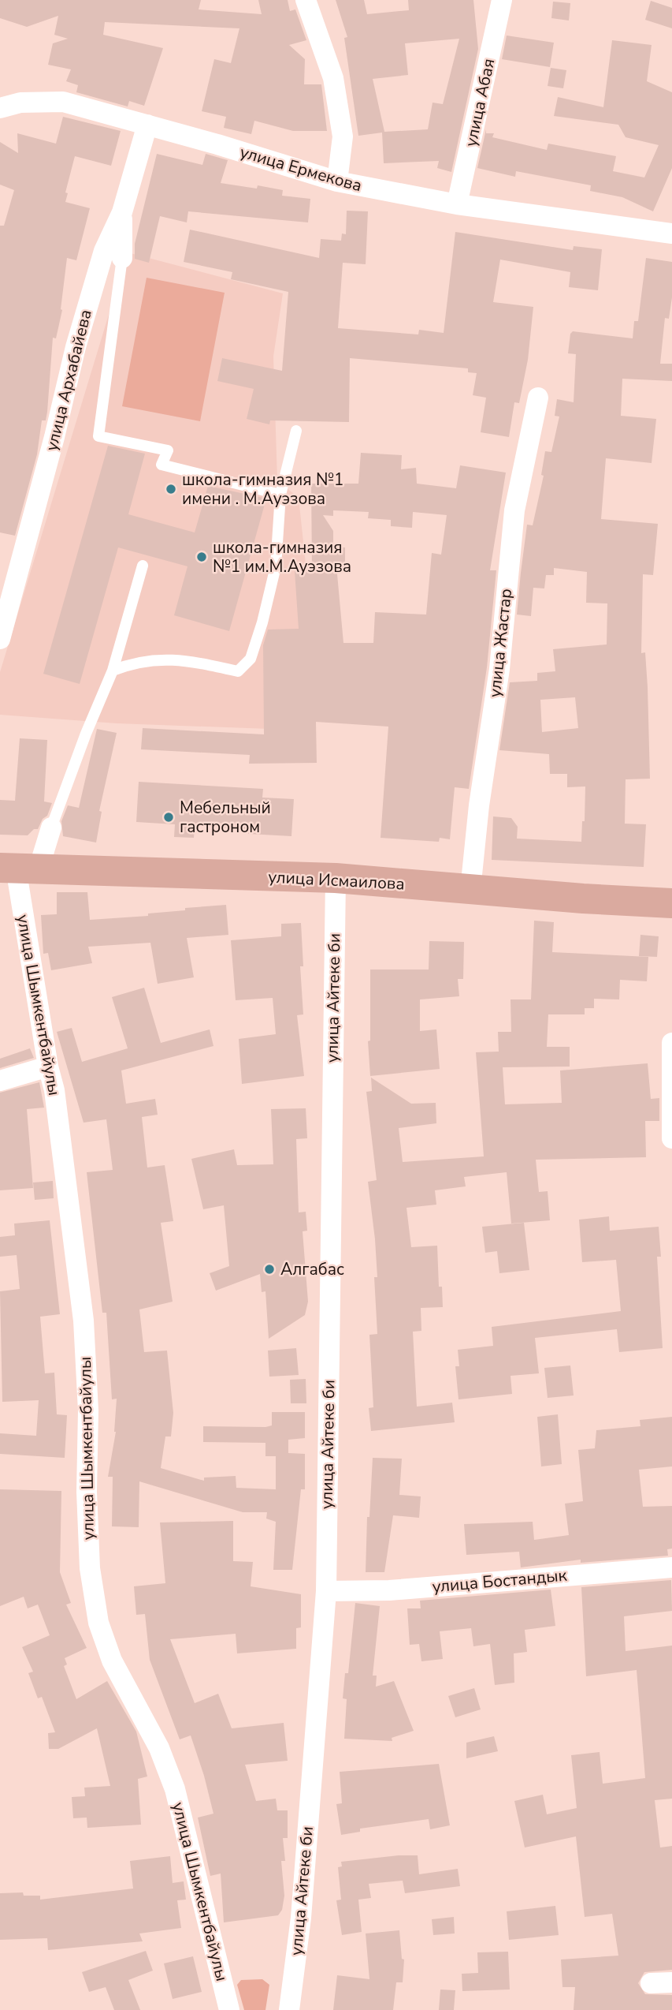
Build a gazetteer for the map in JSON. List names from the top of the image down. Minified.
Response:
{"streets":{"main road":["улица Исмаилова"],"street":["улица Абая","улица Ермекова","улица Архабайева","улица Жастар","улица Айтеке би","улица Шымкентбайулы","улица Бостандык"]},"crossings":[["улица Абая","улица Ермекова"],["улица Ермекова","улица Архабайева"],["улица Жастар","улица Исмаилова"],["улица Исмаилова","улица Айтеке би"],["улица Исмаилова","улица Шымкентбайулы"],["улица Айтеке би","улица Бостандык"]],"places":["школа-гимназия №1 имени . М.Ауэзова","школа-гимназия №1 им.М.Ауэзова","Мебельный гастроном","Алгабас"]}
